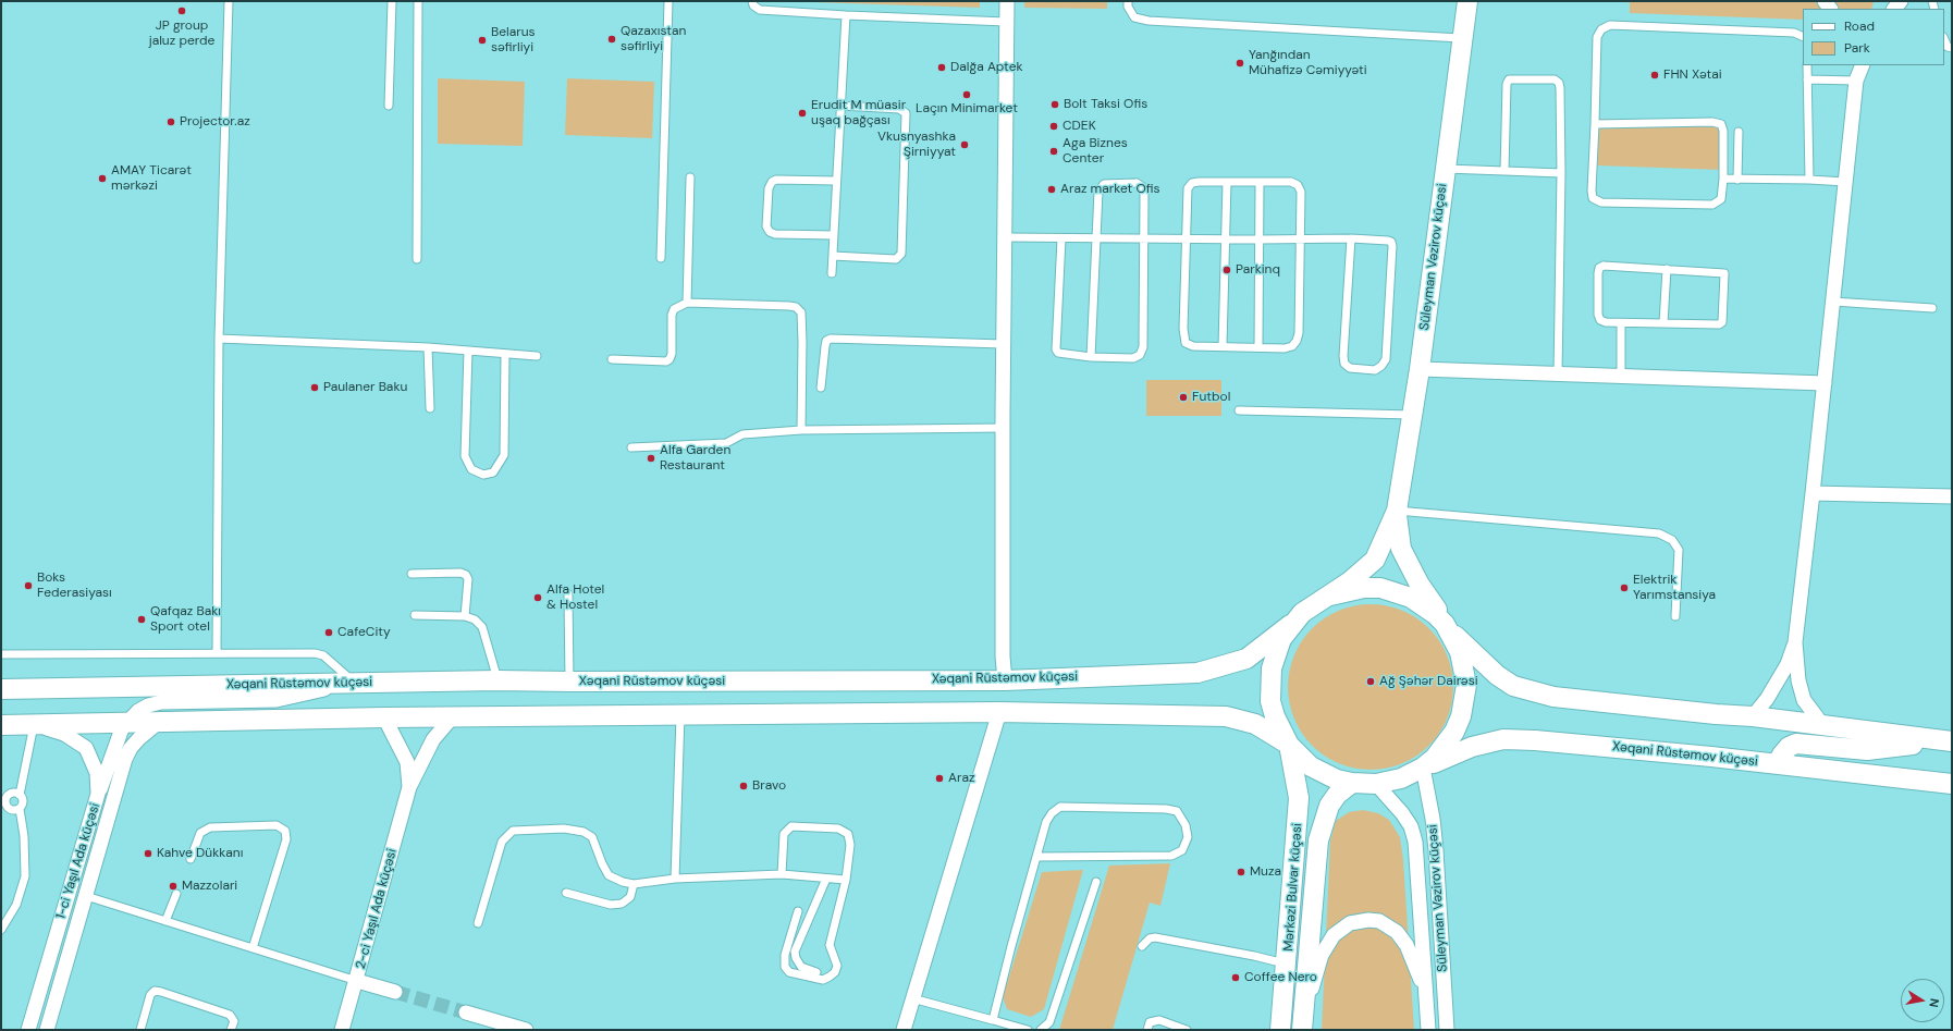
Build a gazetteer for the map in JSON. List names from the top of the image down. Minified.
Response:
{"streets":{"main road":["Süleyman Vəzirov küçəsi","Xəqani Rüstəmov küçəsi","Mərkəzi Bulvar küçəsi"],"street":["1-ci Yaşıl Ada küçəsi","2-ci Yaşıl Ada küçəsi"]},"crossings":[["Süleyman Vəzirov küçəsi","Xəqani Rüstəmov küçəsi"]],"places":["JP group jaluz perde","Qazaxıstan səfirliyi","Belarus səfirliyi","Yanğından Mühafizə Cəmiyyəti","Dalğa Aptek","FHN Xətai","Laçın Minimarket","Bolt Taksi Ofis","Erudit M müasir uşaq bağçası","Projector.az","CDEK","Vkusnyashka Şirniyyat","Aga Biznes Center","AMAY Ticarət mərkəzi","Araz market Ofis","Parkinq","Paulaner Baku","Futbol","Alfa Garden Restaurant","Boks Federasiyası","Elektrik Yarımstansiya","Alfa Hotel & Hostel","Qafqaz Bakı Sport otel","CafeCity","Ağ Şəhər Dairəsi","Araz","Bravo","Kahve Dükkanı","Muza","Mazzolari","Coffee Nero"],"legend":["Road","Park"],"north":"right"}
